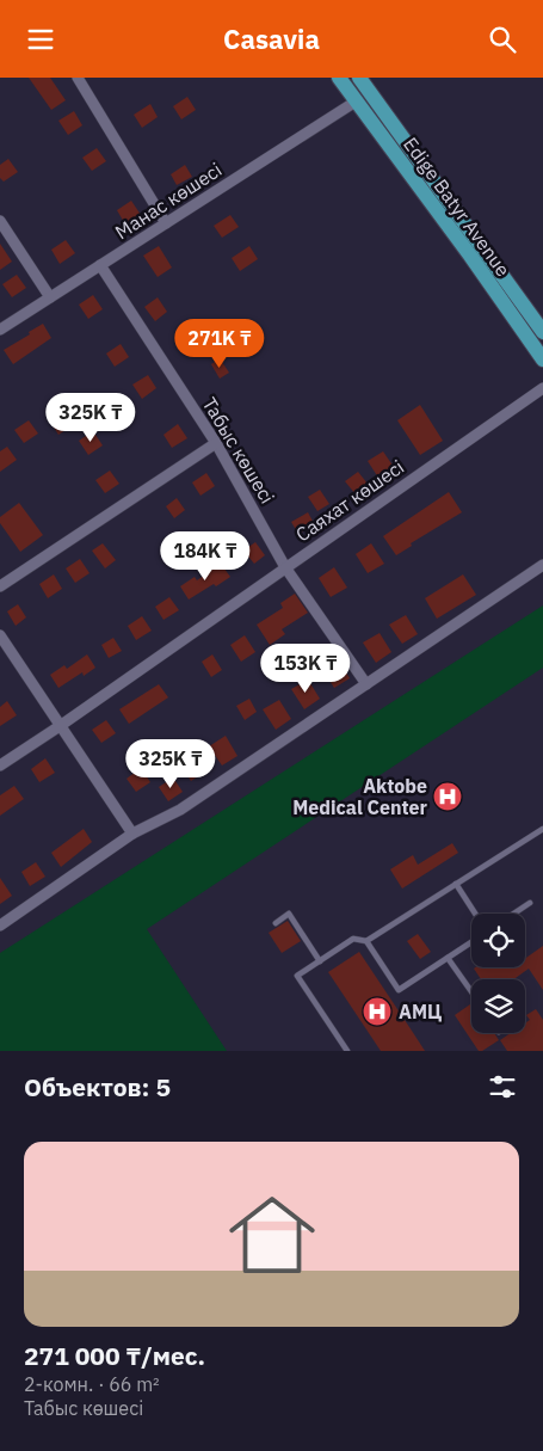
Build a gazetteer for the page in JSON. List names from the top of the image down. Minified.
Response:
{"streets":{"main road":["Edige Batyr Avenue"],"street":["Манас көшесі","Табыс көшесі","Саяхат көшесі"]},"crossings":[["Манас көшесі","Edige Batyr Avenue"],["Манас көшесі","Табыс көшесі"],["Табыс көшесі","Саяхат көшесі"]],"places":{"hospital":["Aktobe Medical Center","АМЦ"]},"page":{"header":"Casavia","price":["271K ₸","325K ₸","184K ₸","153K ₸","325K ₸"],"heading":"Объектов: 5","list":[{"name":"271 000 ₸/мес.","note":"2-комн. · 66 m² · Табыс көшесі"}]}}
